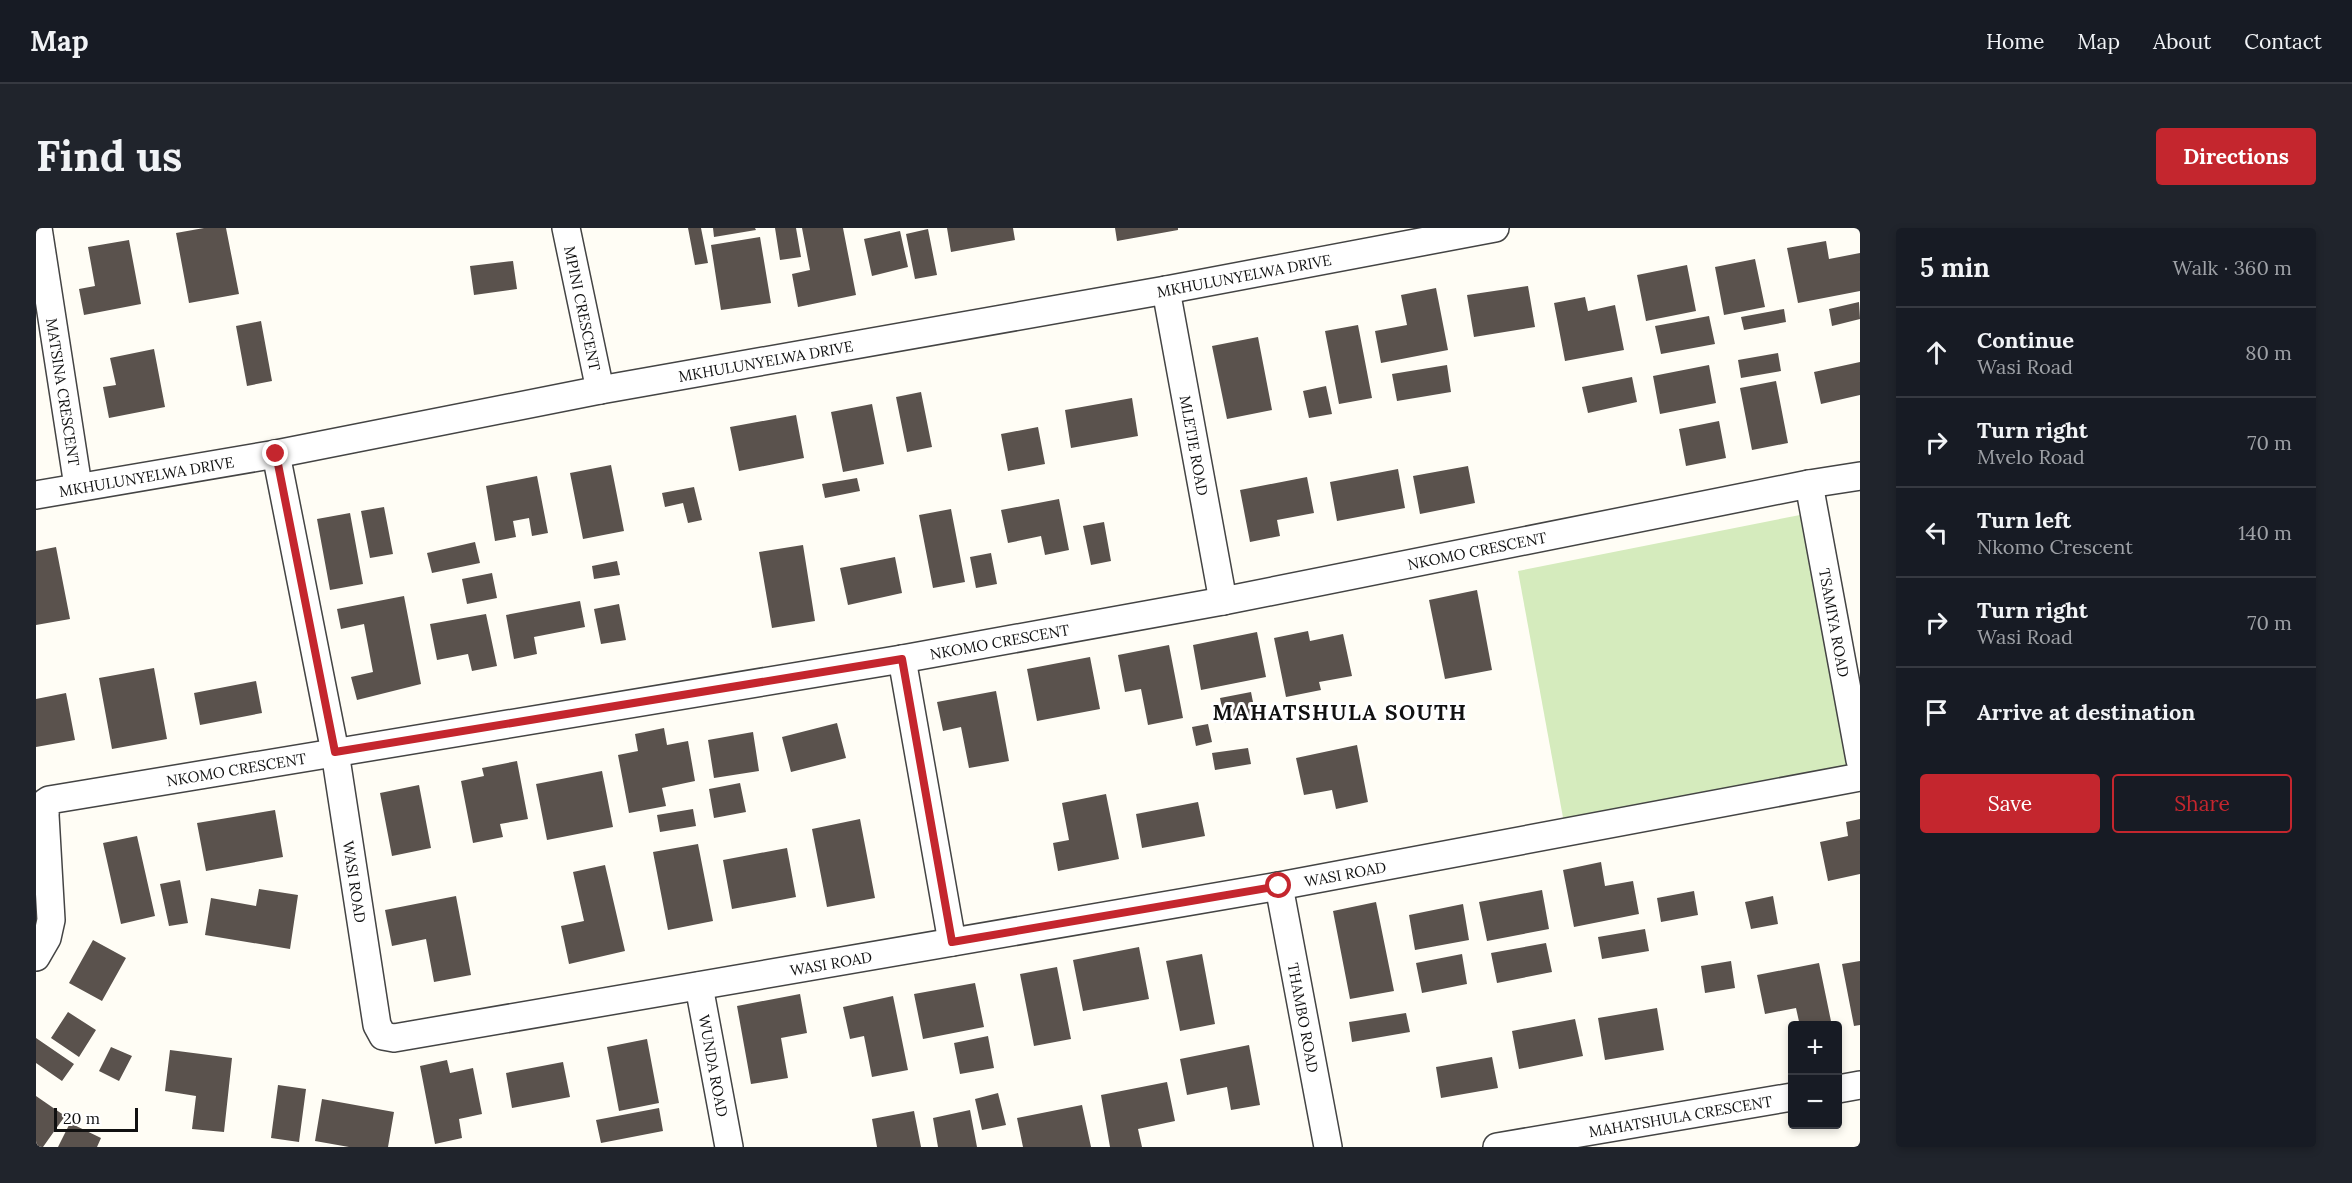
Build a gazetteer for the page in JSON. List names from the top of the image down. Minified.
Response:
{"streets":{"street":["MKHULUNYELWA DRIVE","MPINI CRESCENT","MATSINA CRESCENT","MLETJE ROAD","NKOMO CRESCENT","TSAMIYA ROAD","WASI ROAD","THAMBO ROAD","WUNDA ROAD","MAHATSHULA CRESCENT"]},"crossings":[["MKHULUNYELWA DRIVE","MPINI CRESCENT"],["MKHULUNYELWA DRIVE","MATSINA CRESCENT"],["MKHULUNYELWA DRIVE","MLETJE ROAD"],["MKHULUNYELWA DRIVE","WASI ROAD"],["MLETJE ROAD","NKOMO CRESCENT"],["NKOMO CRESCENT","TSAMIYA ROAD"],["NKOMO CRESCENT","WASI ROAD"],["WASI ROAD","THAMBO ROAD"],["WASI ROAD","WUNDA ROAD"]],"districts":["MAHATSHULA SOUTH"],"scale_bar":"20 m","page":{"header":"Map","nav":["Home","Map","About","Contact"],"buttons":["Directions",["Save","Share"]],"title":"Find us","heading":["5 min","Walk · 360 m"],"list":[["Continue","Wasi Road","80 m"],["Turn right","Mvelo Road","70 m"],["Turn left","Nkomo Crescent","140 m"],["Turn right","Wasi Road","70 m"],"Arrive at destination"],"map_buttons":["+","−"],"scale":"20 m"}}
